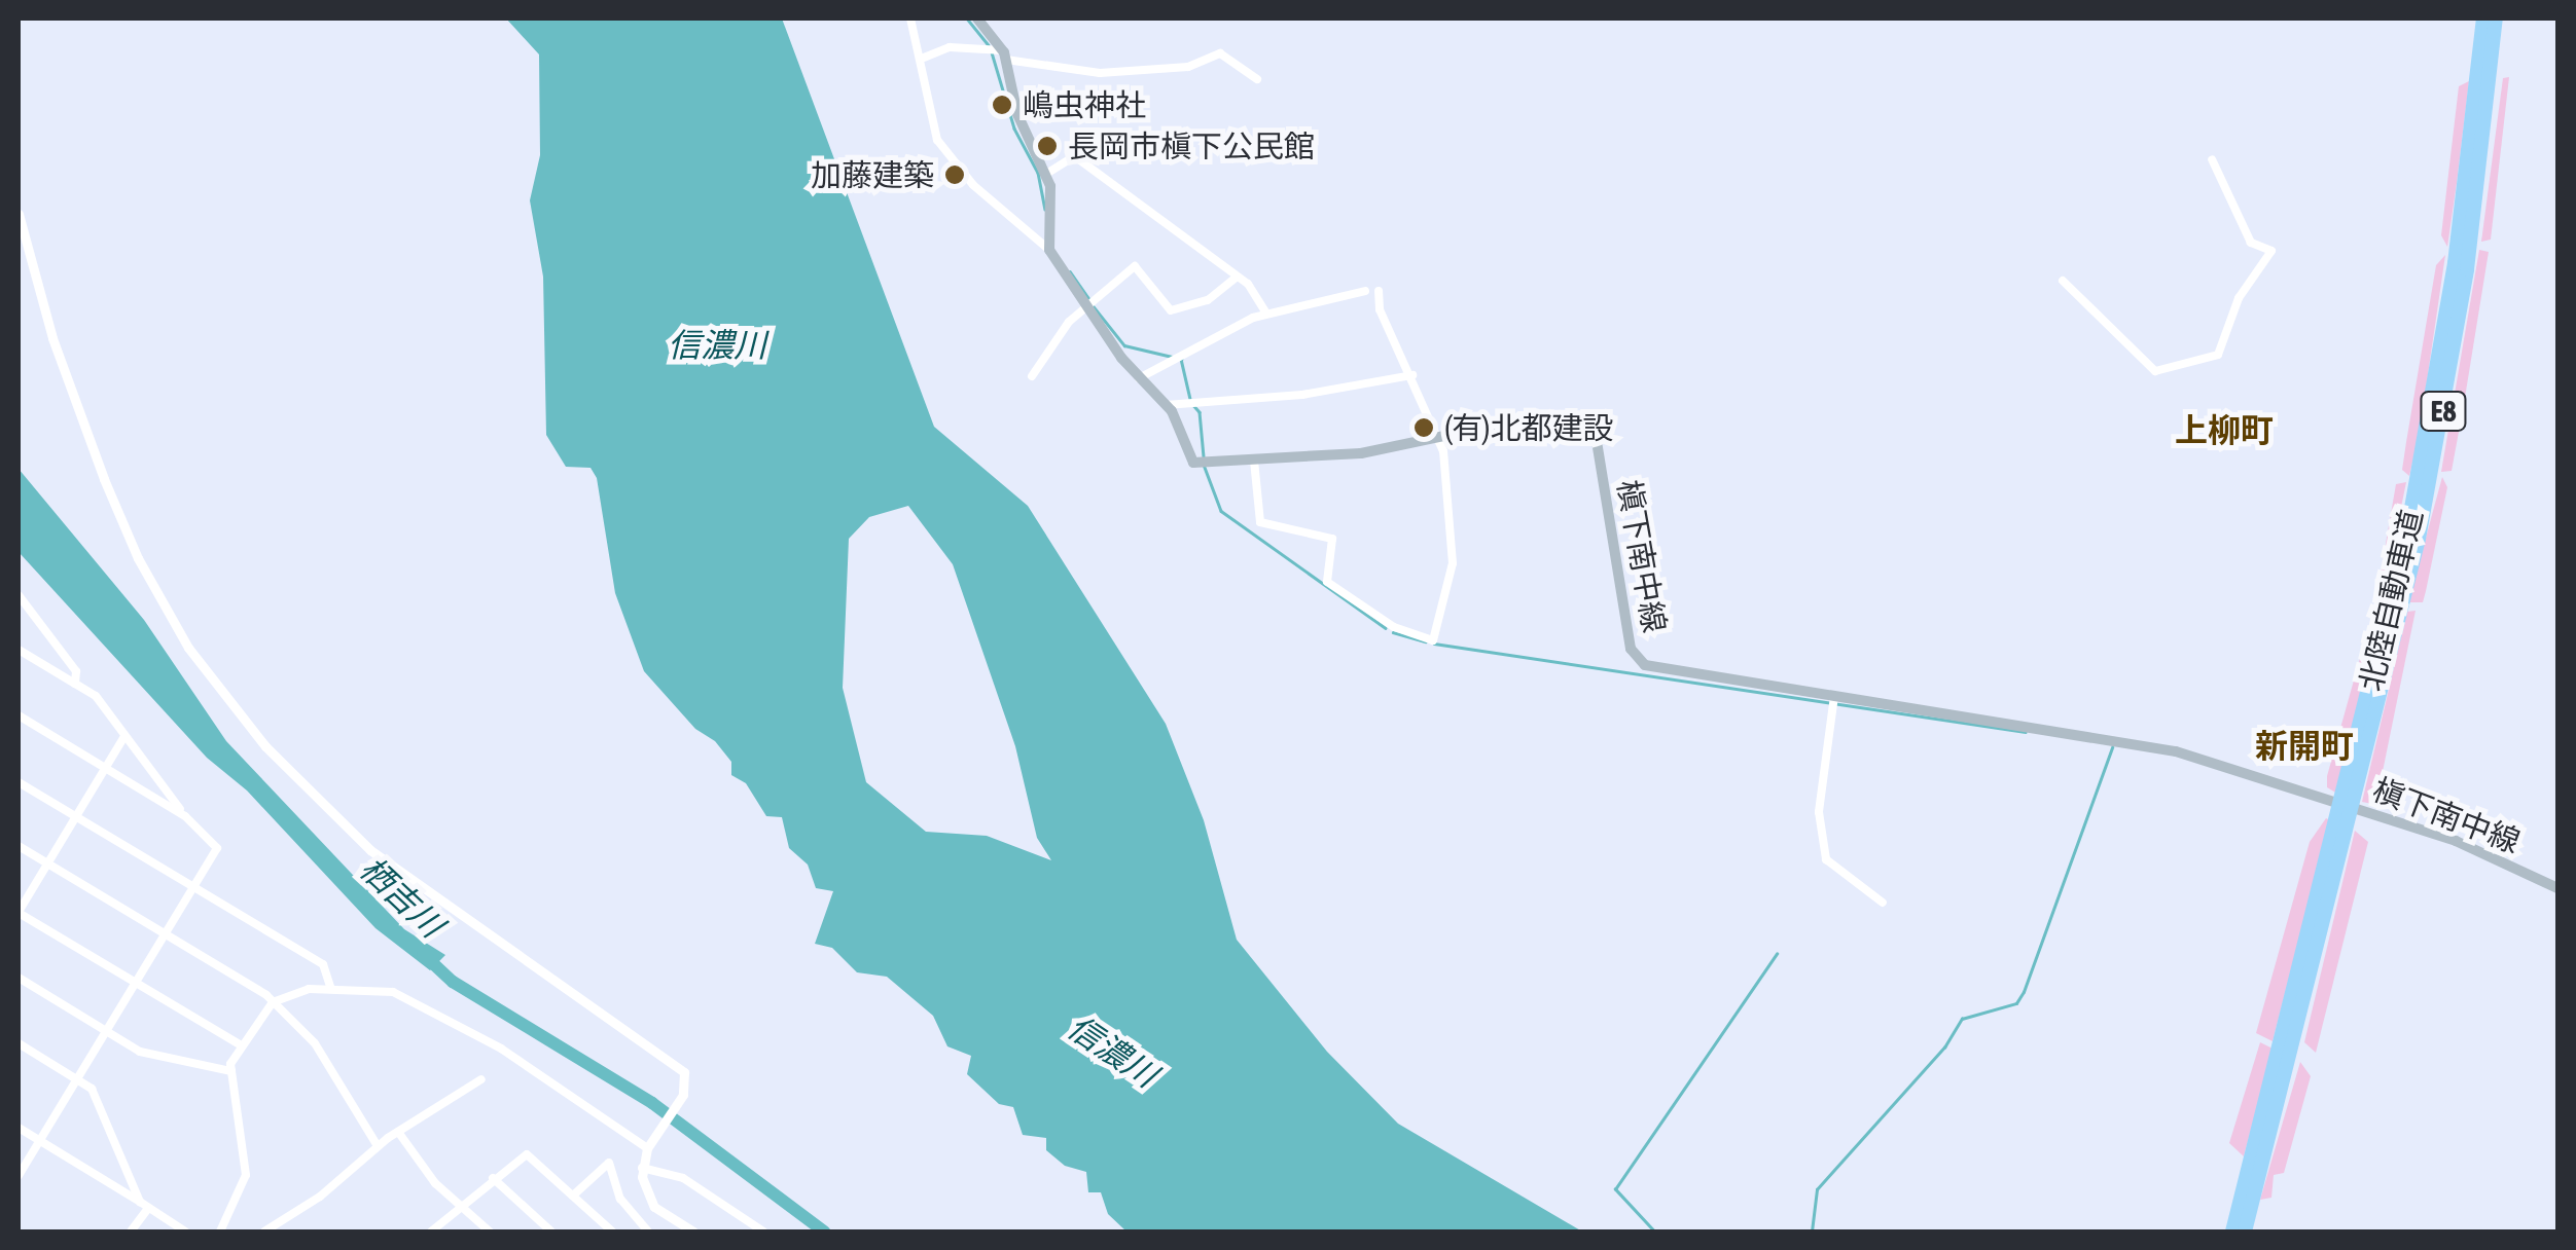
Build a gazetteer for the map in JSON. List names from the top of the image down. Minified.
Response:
{"streets":{"highway":["E8","北陸自動車道"],"main road":["槇下南中線"]},"districts":["上柳町","新開町"],"water":["信濃川","栖吉川"],"places":["嶋虫神社","長岡市槇下公民館","加藤建築","(有)北都建設"]}
